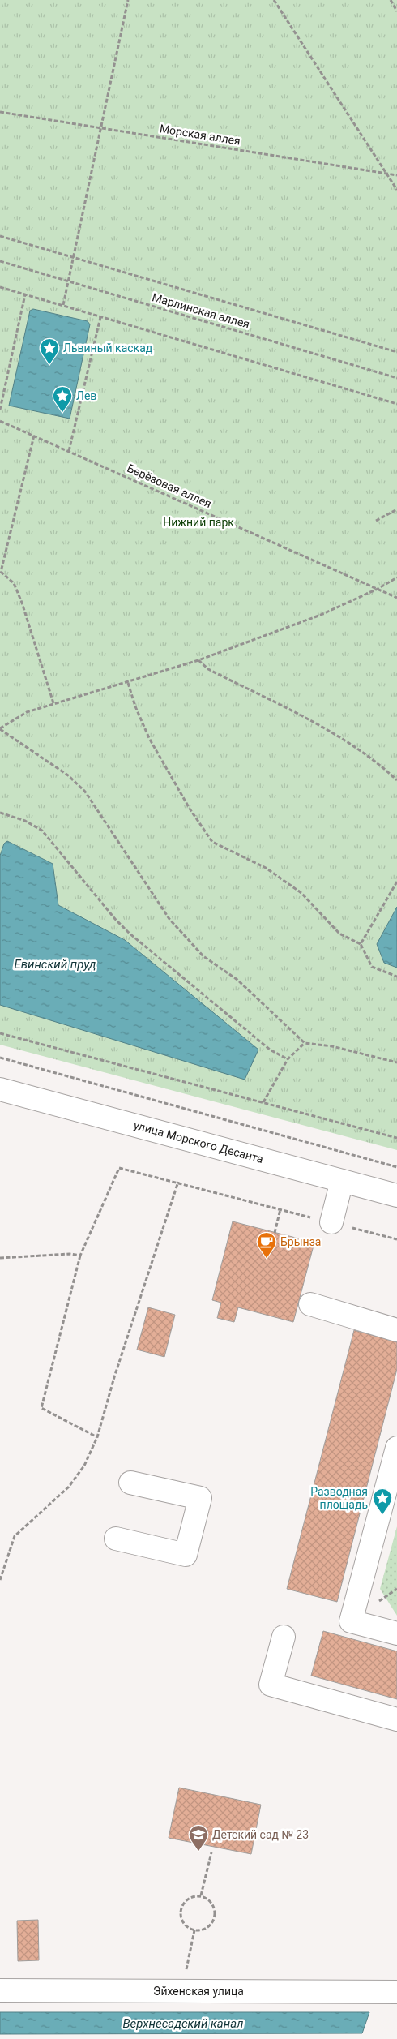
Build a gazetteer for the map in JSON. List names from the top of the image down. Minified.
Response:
{"streets":{"street":["улица Морского Десанта","Эйхенская улица"],"path":["Морская аллея","Марлинская аллея","Берёзовая аллея"]},"water":["Евинский пруд","Верхнесадский канал"],"parks":["Нижний парк"],"places":{"place":["Львиный каскад","Лев","Разводная площадь"],"cafe":["Брынза"],"school or university":["Детский сад № 23"]}}
